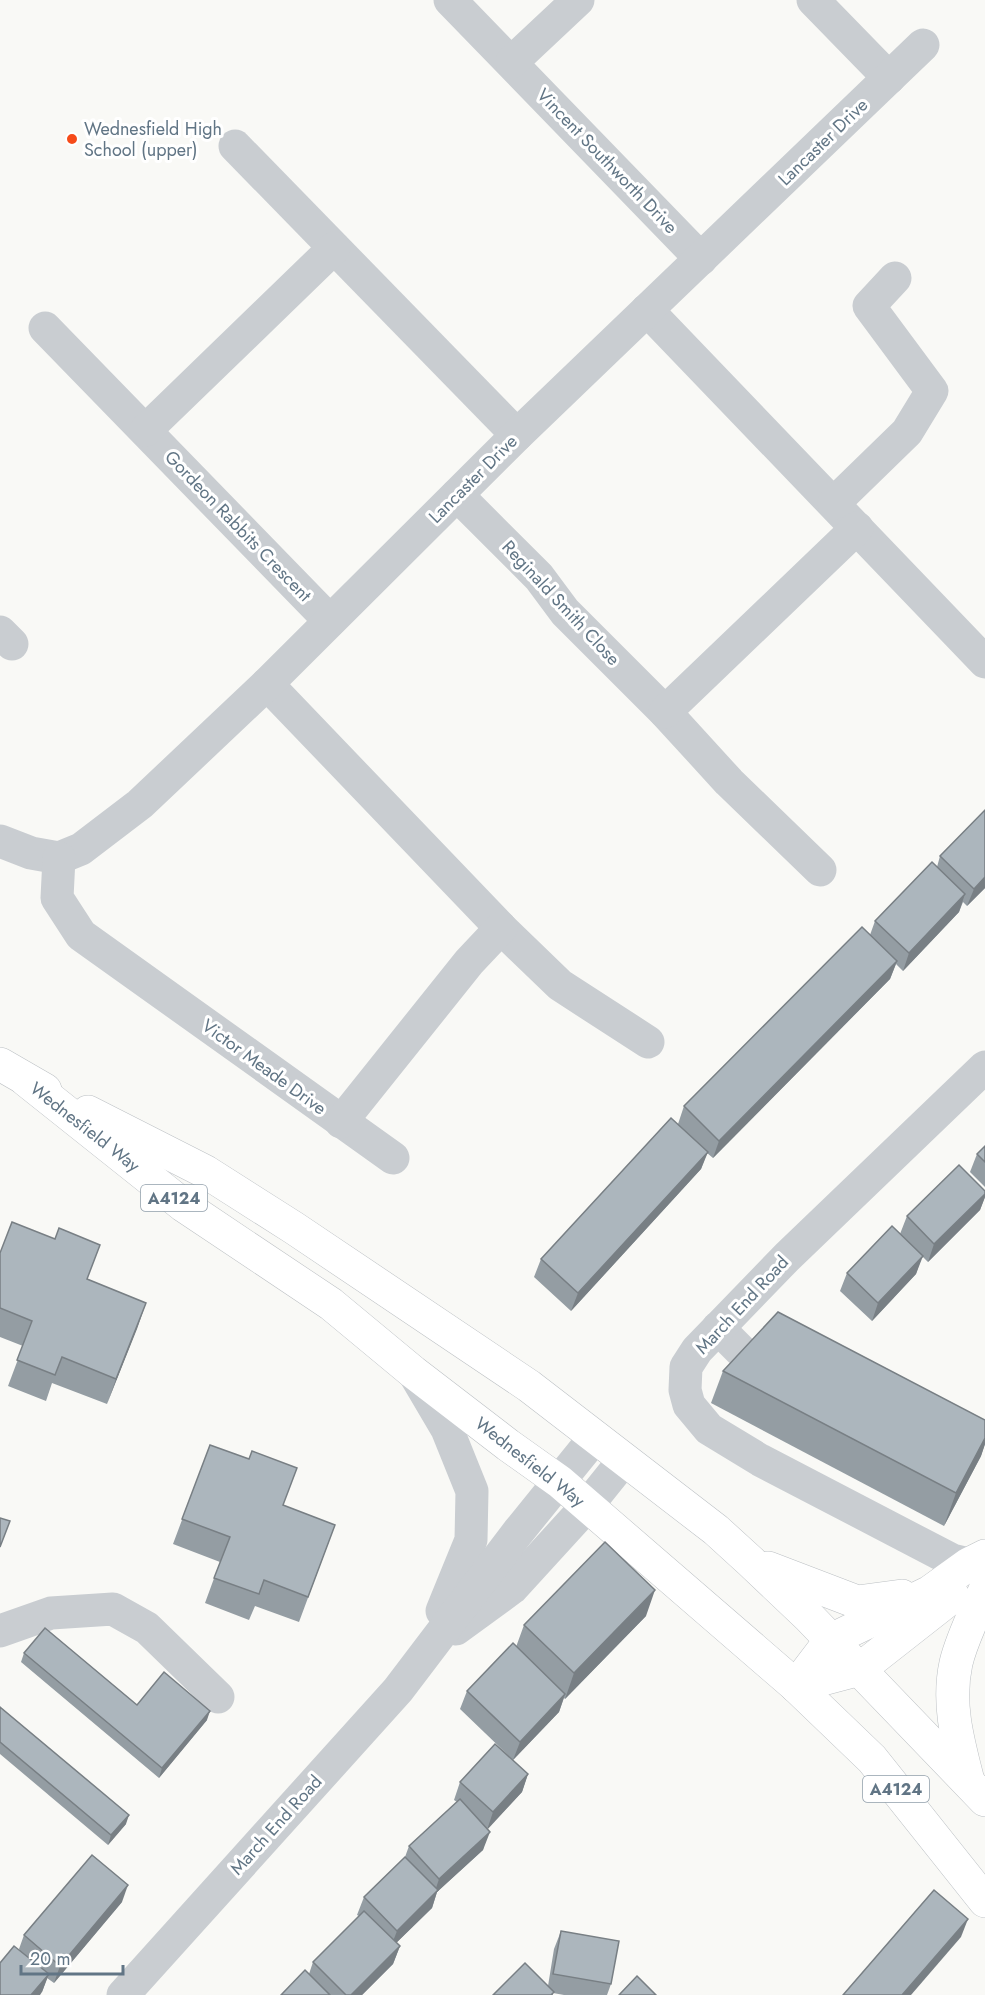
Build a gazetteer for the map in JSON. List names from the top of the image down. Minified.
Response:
{"streets":{"main road":["Wednesfield Way","A4124"],"street":["Lancaster Drive","Vincent Southworth Drive","Gordeon Rabbits Crescent","Reginald Smith Close","Victor Meade Drive","March End Road"]},"crossings":[["Lancaster Drive","Vincent Southworth Drive"],["Lancaster Drive","Gordeon Rabbits Crescent"],["Lancaster Drive","Reginald Smith Close"],["Lancaster Drive","Victor Meade Drive"],["Wednesfield Way","A4124"],["Wednesfield Way","March End Road"],["A4124","March End Road"]],"places":["Wednesfield High School (upper)"],"scale_bar":"20 m"}
